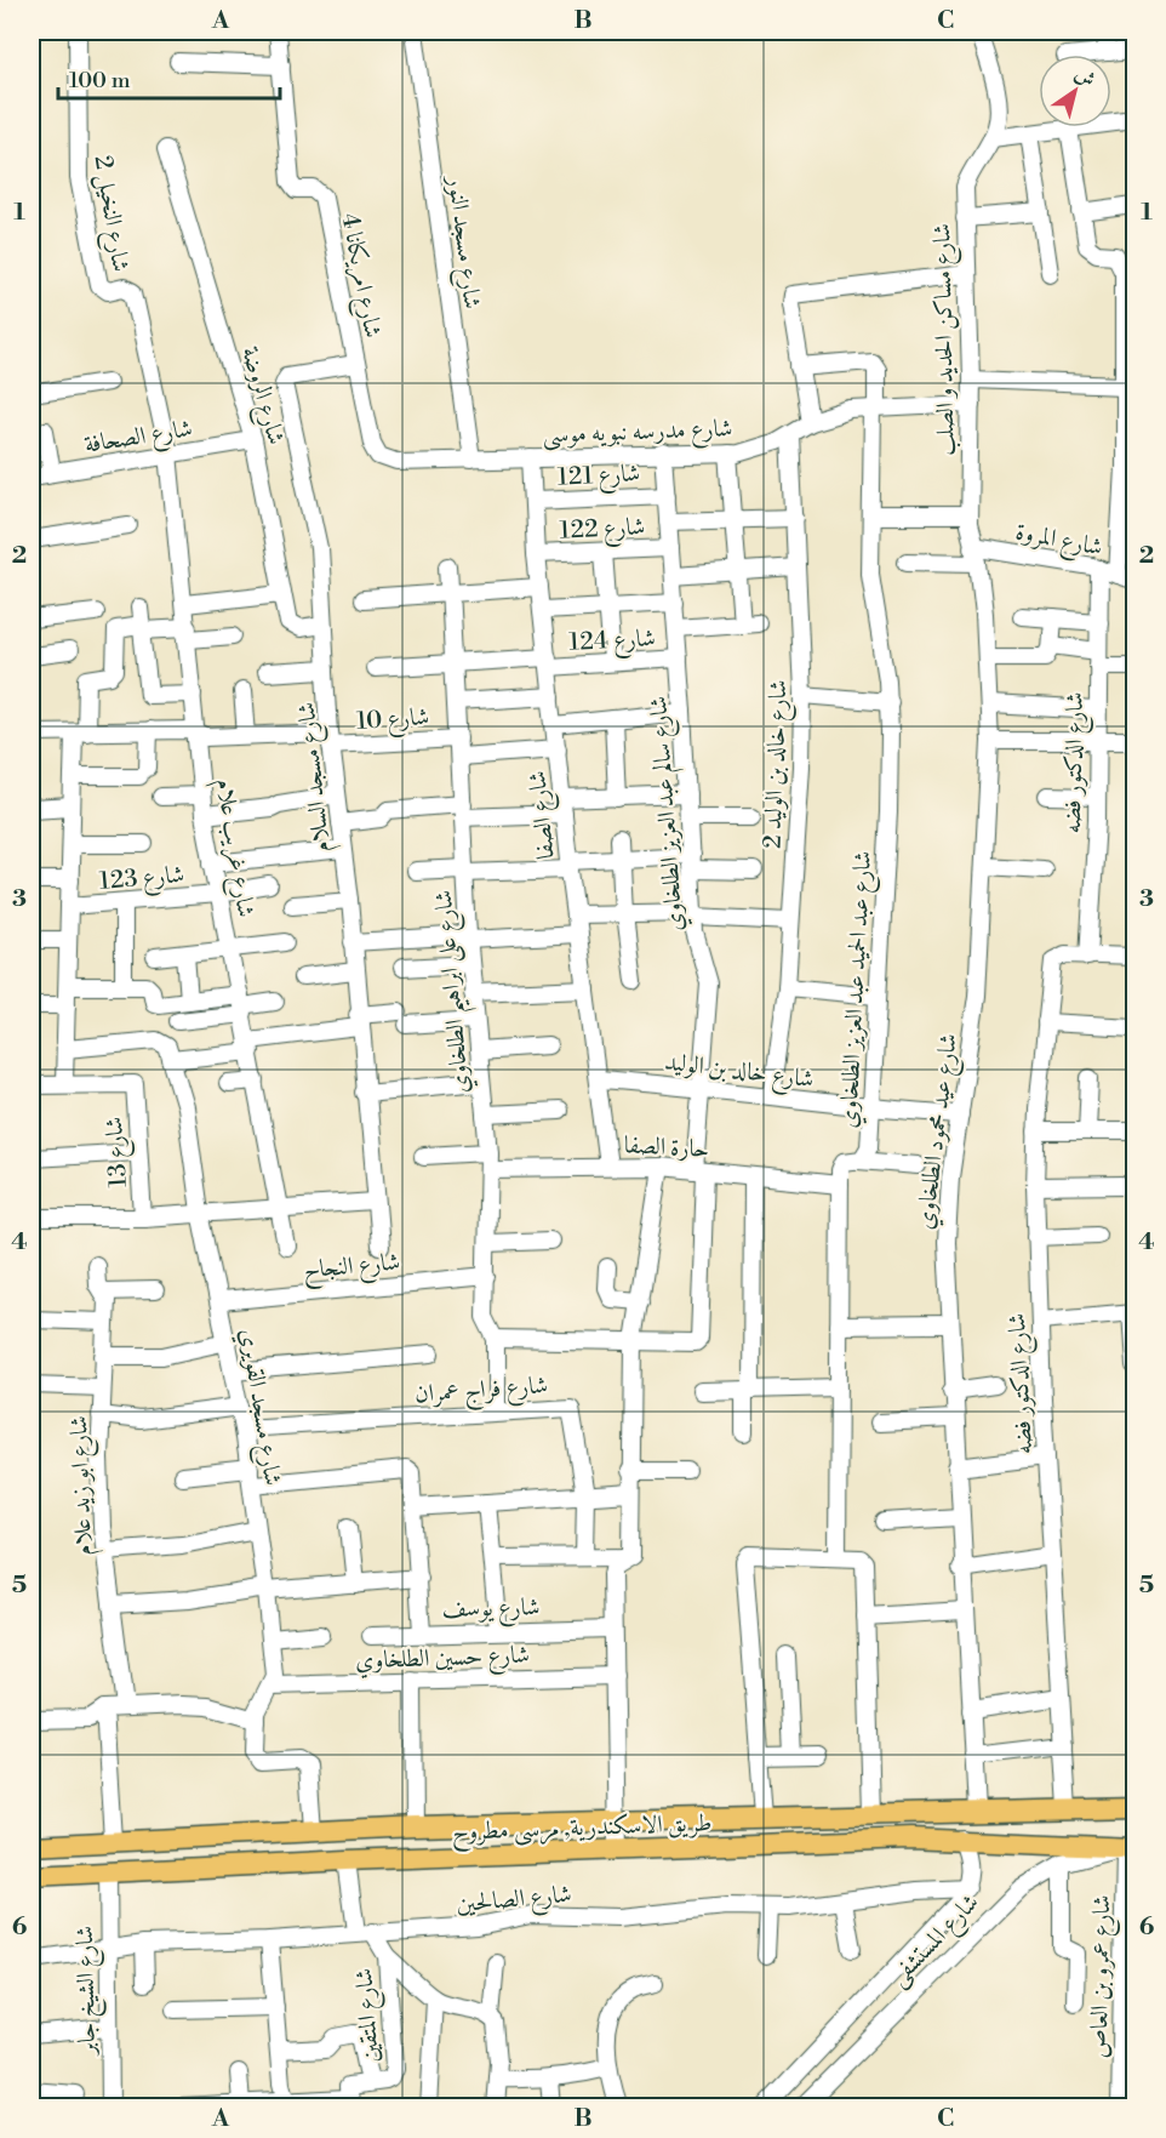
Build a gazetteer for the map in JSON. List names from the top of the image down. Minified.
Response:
{"streets":{"main road":["طريق الاسكندرية, مرسى مطروح"],"street":["شارع النخيل 2","شارع مسجد النور","شارع امريكانا 4","شارع مساكن الحديد و الصلب","شارع الروضة","شارع مدرسه نبويه موسى","شارع الصحافة","شارع 121","شارع 122","شارع المروة","شارع 124","شارع 10","شارع الدكتور فضه","شارع خالد بن الوليد 2","شارع مسجد السلام","شارع سالم عبد العزيز الطلخاوي","شارع الصفا","شارع غريب علام","شارع 123","شارع عبد الحميد عبد العزيز الطلخاوي","شارع على ابراهيم الطلخاوي","شارع خالد بن الوليد","شارع عيد محمود الطلخاوي","حارة الصفا","شارع 13","شارع النجاح","شارع فراج عمران","شارع مسجد القويري","شارع ابو زيد علام","شارع يوسف","شارع حسين الطلخاوي","شارع الصالحين","شارع المستشفى","شارع عمرو بن العاص","شارع الشيخ جابر","شارع المتقين"]},"crossings":[["شارع النخيل 2","شارع الصحافة"],["شارع النخيل 2","شارع غريب علام"],["شارع مسجد النور","شارع مدرسه نبويه موسى"],["شارع امريكانا 4","شارع مدرسه نبويه موسى"],["شارع امريكانا 4","شارع مسجد السلام"],["شارع مساكن الحديد و الصلب","شارع مدرسه نبويه موسى"],["شارع مساكن الحديد و الصلب","شارع المروة"],["شارع مساكن الحديد و الصلب","شارع عيد محمود الطلخاوي"],["شارع الروضة","شارع الصحافة"],["شارع الروضة","شارع مسجد السلام"],["شارع مدرسه نبويه موسى","شارع خالد بن الوليد 2"],["شارع مدرسه نبويه موسى","شارع سالم عبد العزيز الطلخاوي"],["شارع مدرسه نبويه موسى","شارع الصفا"],["شارع مدرسه نبويه موسى","شارع عبد الحميد عبد العزيز الطلخاوي"],["شارع الصحافة","شارع غريب علام"],["شارع 121","شارع سالم عبد العزيز الطلخاوي"],["شارع 121","شارع الصفا"],["شارع 122","شارع سالم عبد العزيز الطلخاوي"],["شارع 122","شارع الصفا"],["شارع المروة","شارع الدكتور فضه"],["شارع المروة","شارع عيد محمود الطلخاوي"],["شارع 124","شارع سالم عبد العزيز الطلخاوي"],["شارع 124","شارع الصفا"],["شارع 124","شارع على ابراهيم الطلخاوي"],["شارع 10","شارع مسجد السلام"],["شارع 10","شارع غريب علام"],["شارع 10","شارع على ابراهيم الطلخاوي"],["شارع الدكتور فضه","طريق الاسكندرية, مرسى مطروح"],["شارع خالد بن الوليد 2","شارع خالد بن الوليد"],["شارع سالم عبد العزيز الطلخاوي","شارع خالد بن الوليد"],["شارع سالم عبد العزيز الطلخاوي","حارة الصفا"],["شارع الصفا","شارع خالد بن الوليد"],["شارع الصفا","حارة الصفا"],["شارع غريب علام","شارع 123"],["شارع عبد الحميد عبد العزيز الطلخاوي","شارع خالد بن الوليد"],["شارع عبد الحميد عبد العزيز الطلخاوي","حارة الصفا"],["شارع على ابراهيم الطلخاوي","حارة الصفا"],["شارع على ابراهيم الطلخاوي","شارع النجاح"],["شارع على ابراهيم الطلخاوي","شارع فراج عمران"],["شارع خالد بن الوليد","شارع عيد محمود الطلخاوي"],["شارع عيد محمود الطلخاوي","طريق الاسكندرية, مرسى مطروح"],["شارع النجاح","شارع مسجد القويري"],["شارع فراج عمران","شارع مسجد القويري"],["شارع مسجد القويري","شارع حسين الطلخاوي"],["شارع مسجد القويري","طريق الاسكندرية, مرسى مطروح"],["طريق الاسكندرية, مرسى مطروح","شارع المستشفى"],["طريق الاسكندرية, مرسى مطروح","شارع عمرو بن العاص"],["طريق الاسكندرية, مرسى مطروح","شارع الشيخ جابر"],["شارع الصالحين","شارع المستشفى"],["شارع الصالحين","شارع الشيخ جابر"],["شارع الصالحين","شارع المتقين"],["شارع المستشفى","شارع عمرو بن العاص"]],"scale_bar":"100 m","north":"top right","grid":{"columns":["A","B","C"],"rows":["1","2","3","4","5","6"]}}
